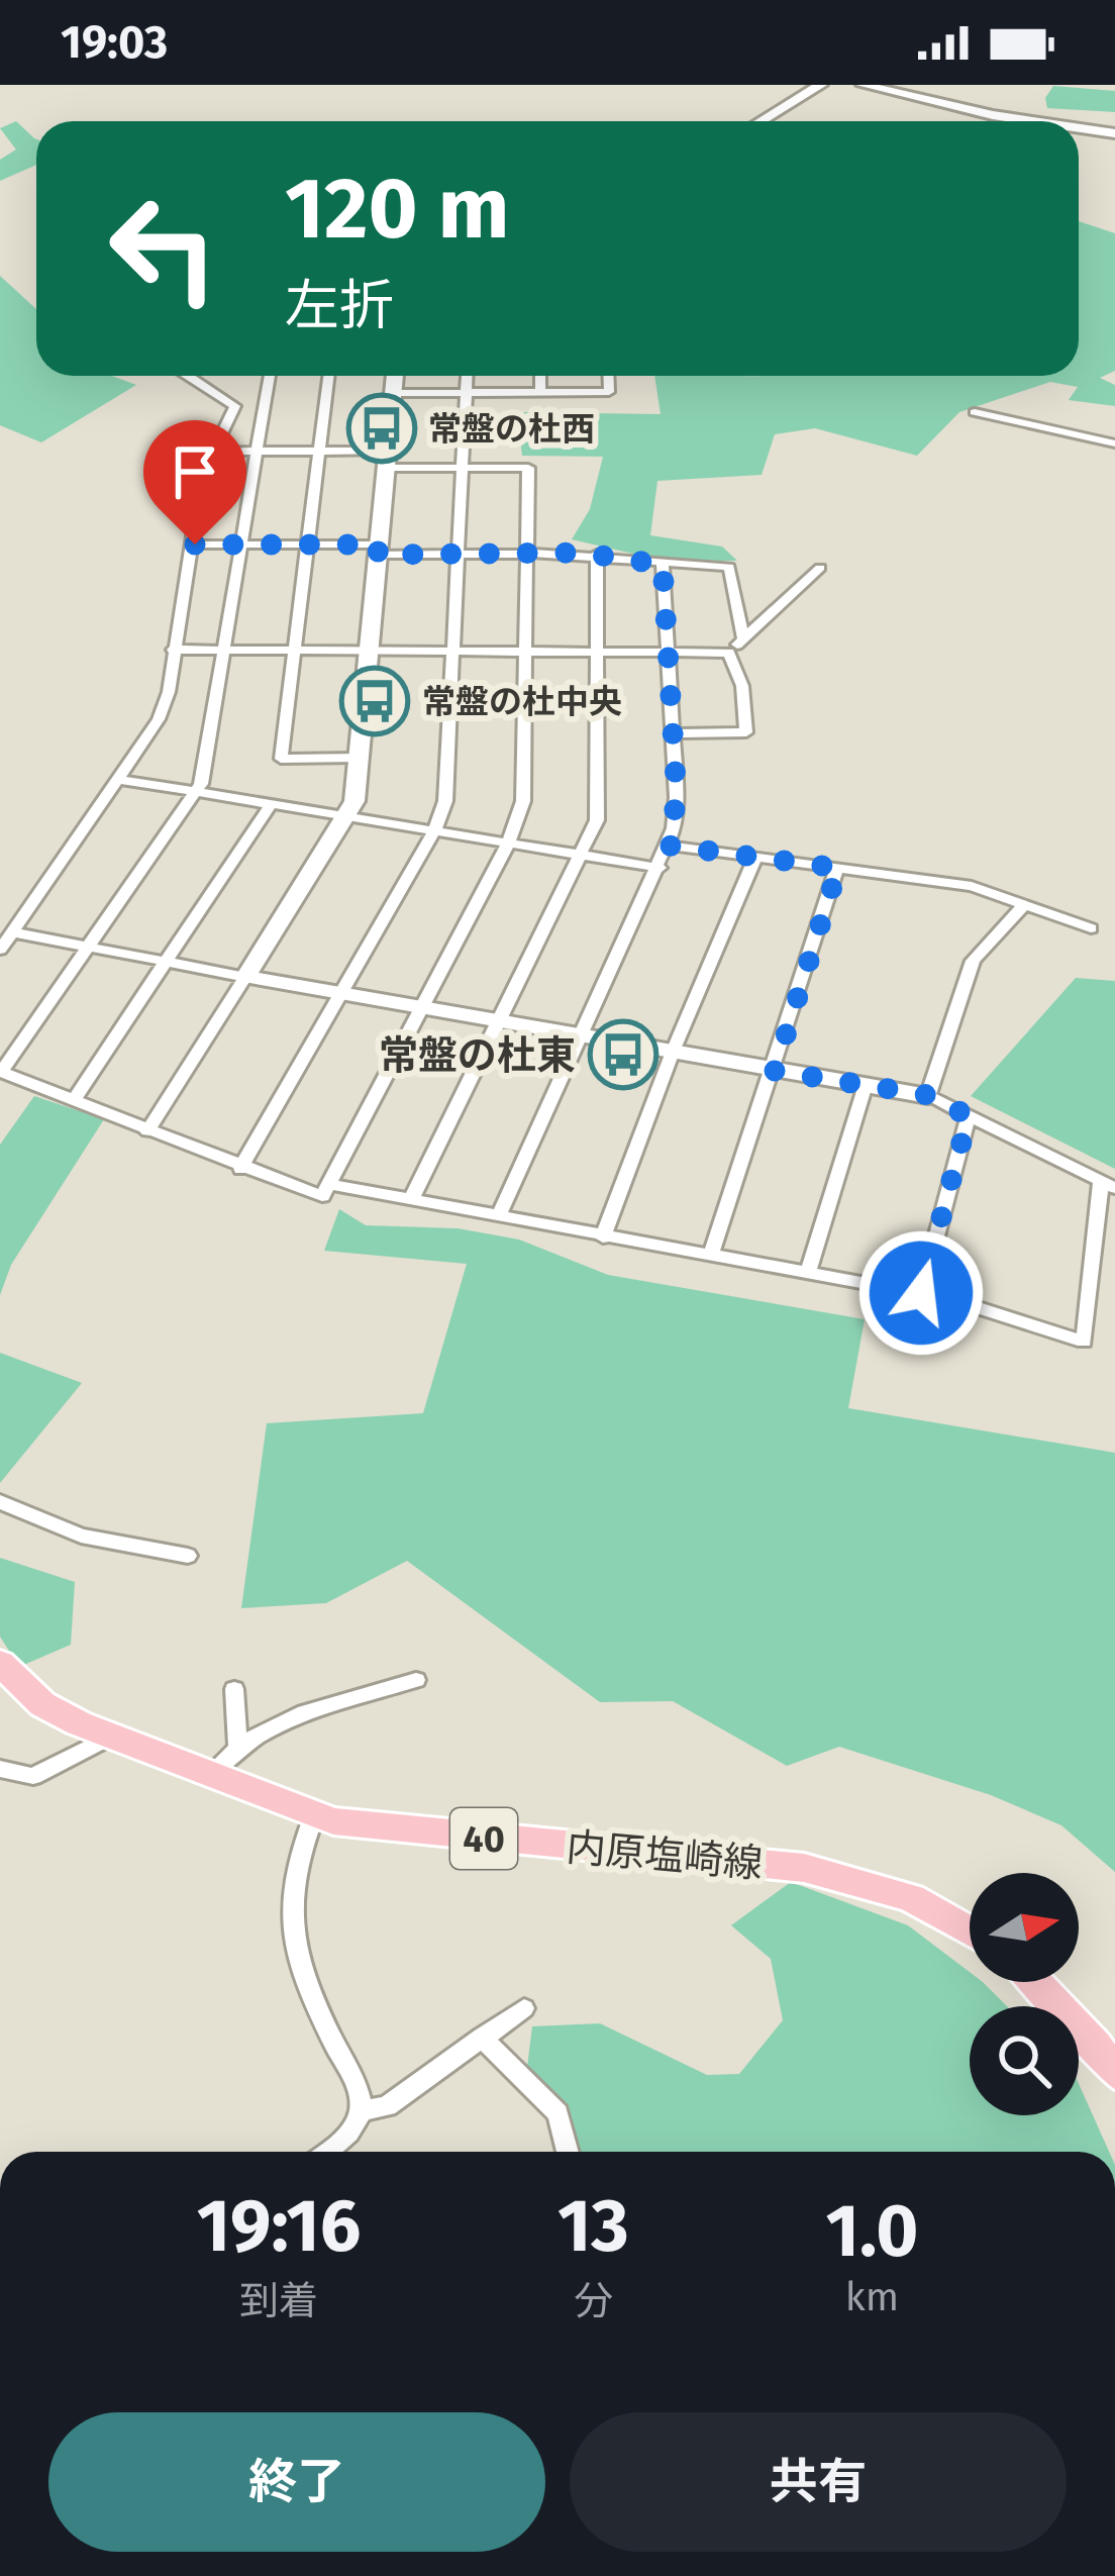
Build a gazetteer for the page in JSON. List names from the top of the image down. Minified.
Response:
{"streets":{"main road":["40","内原塩崎線"]},"places":{"bus stop":["常盤の杜西","常盤の杜中央","常盤の杜東"]},"north":"right","page":{"status":"19:03","turn":["120 m","左折"],"eta":["19:16","到着","13","分","1.0","km"],"buttons":["終了","共有"]}}
